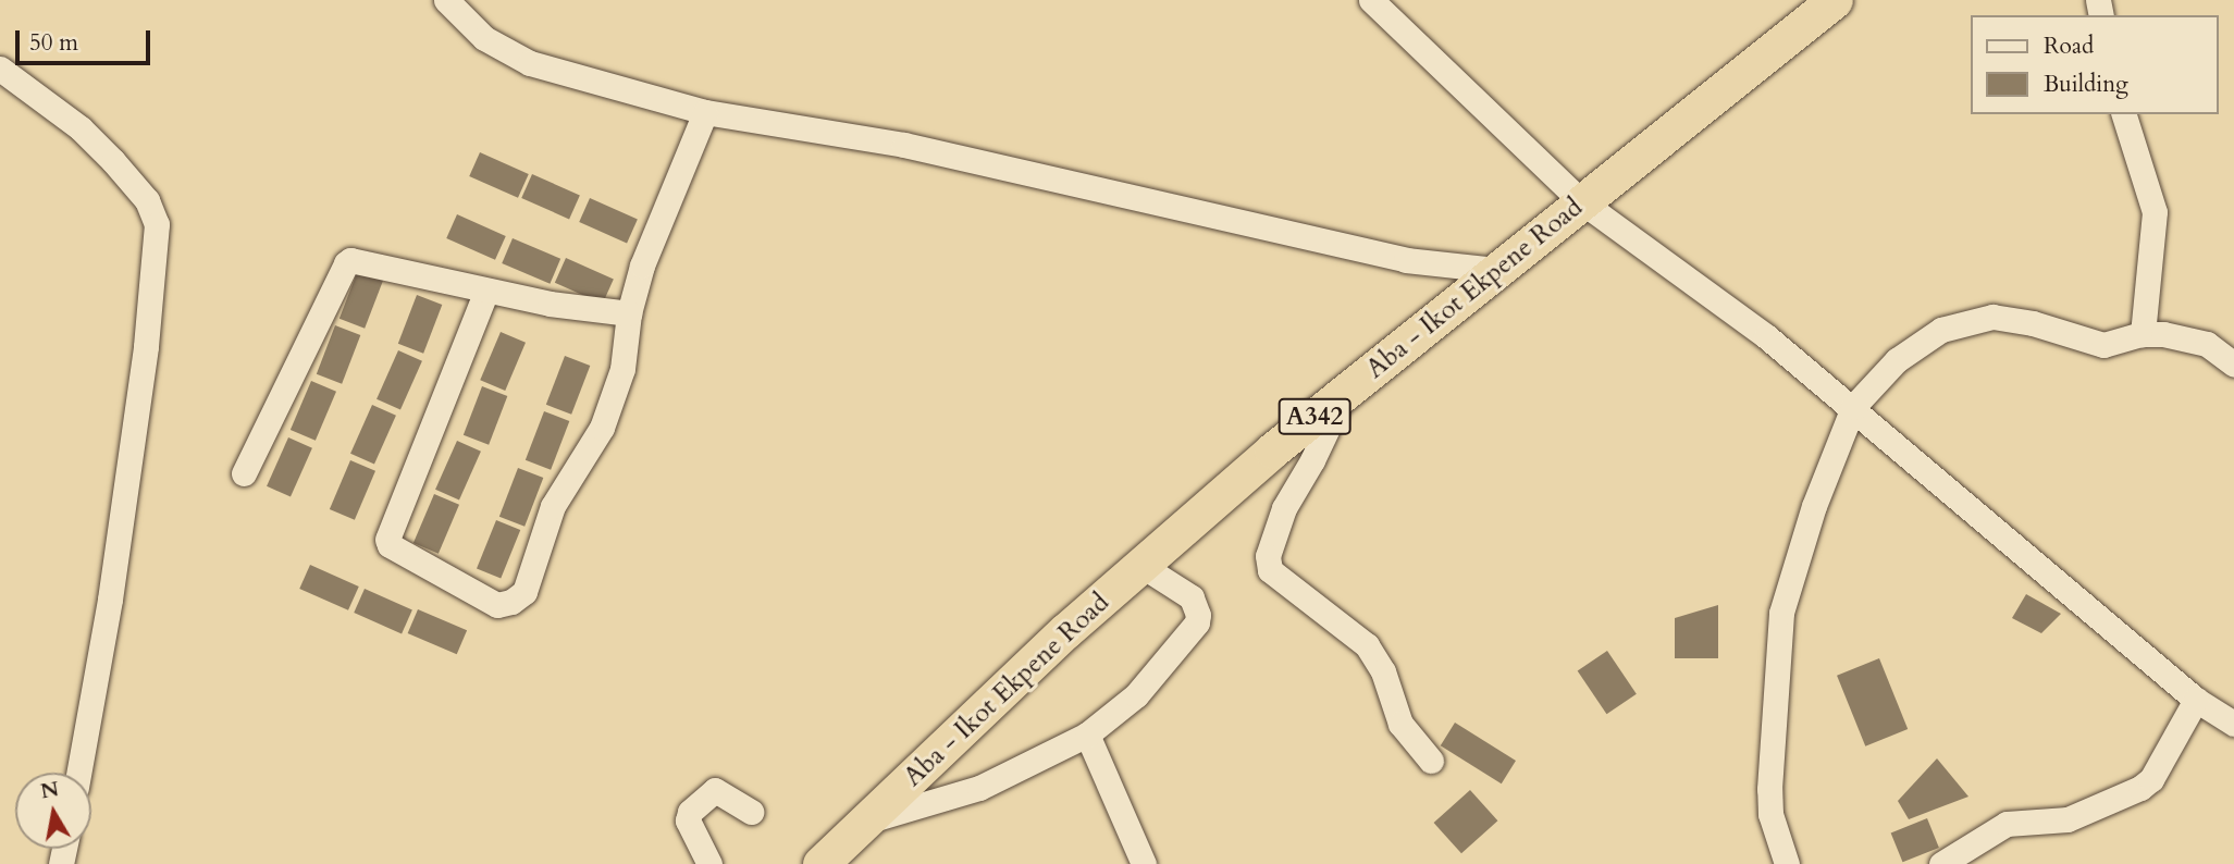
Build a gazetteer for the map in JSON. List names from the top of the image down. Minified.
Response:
{"streets":{"highway":["Aba - Ikot Ekpene Road","A342"]},"legend":["Road","Building"],"scale_bar":"50 m","north":"top"}
